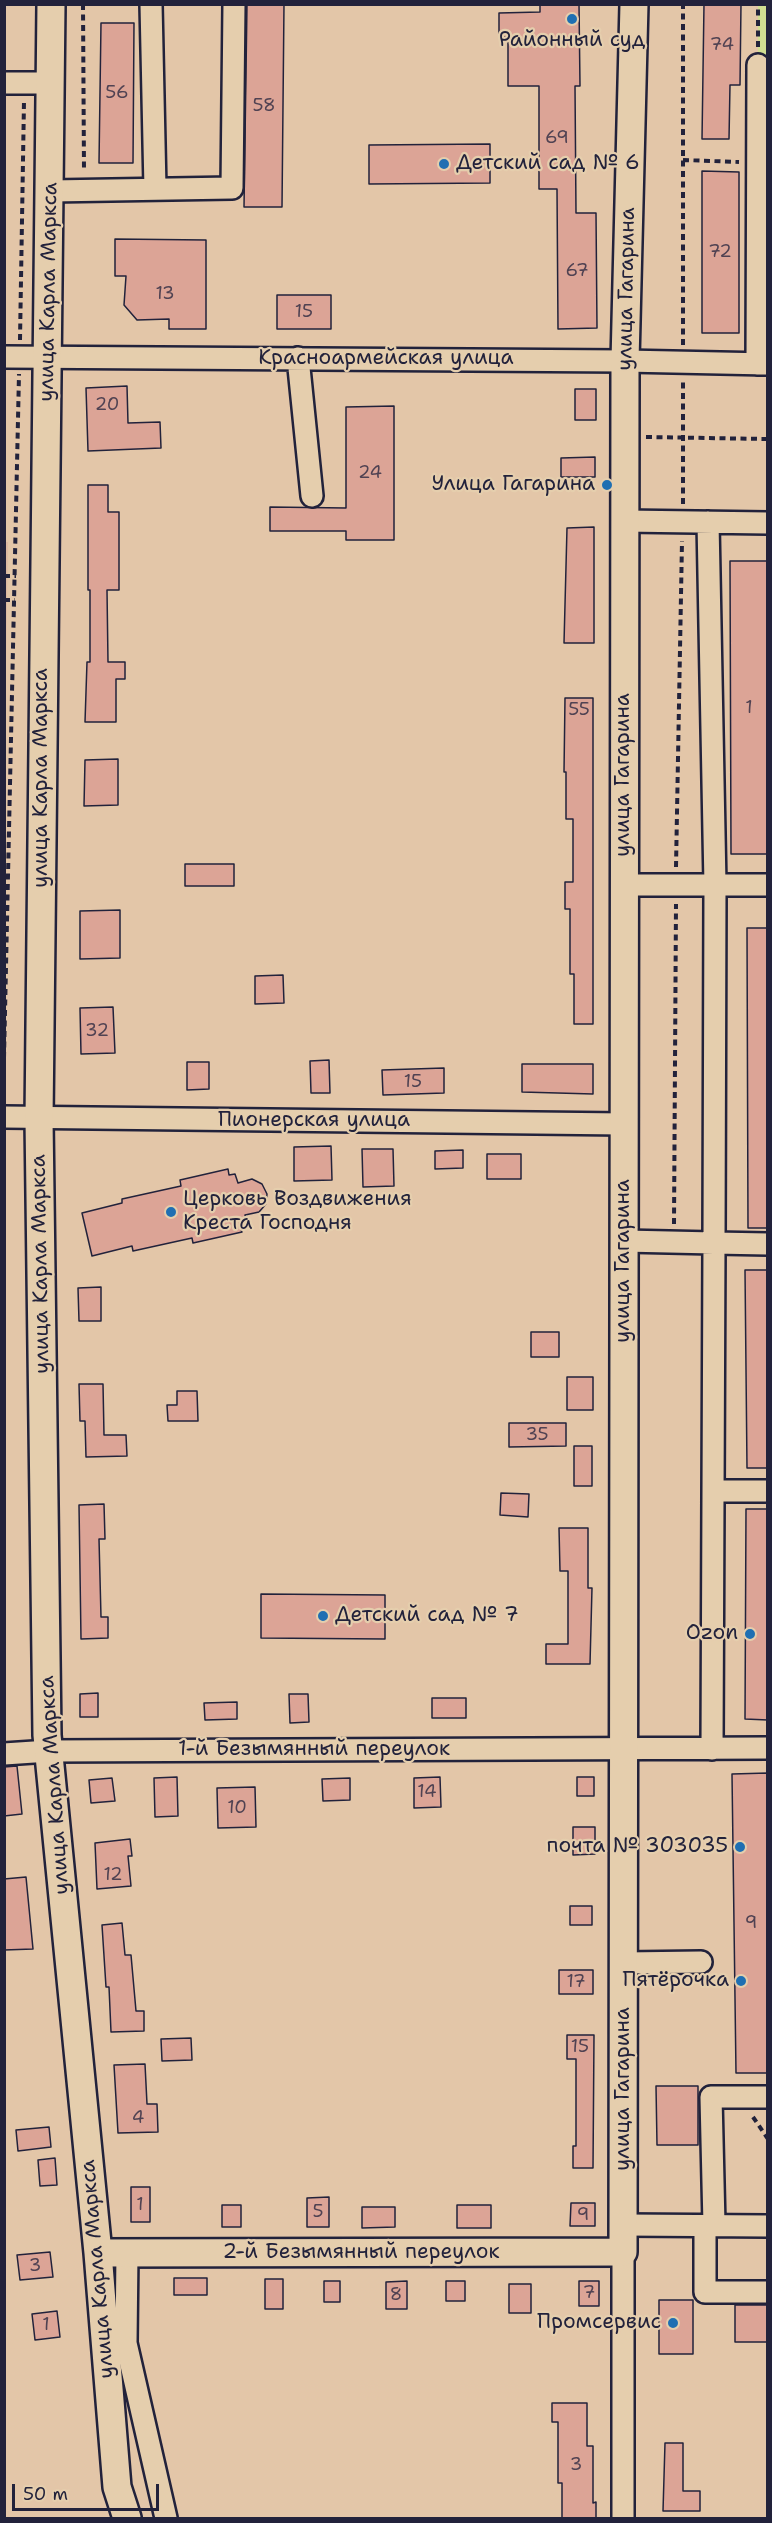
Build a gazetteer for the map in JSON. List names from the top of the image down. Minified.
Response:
{"streets":{"main road":["улица Гагарина","улица Карла Маркса","2-й Безымянный переулок"],"street":["Красноармейская улица","Пионерская улица","1-й Безымянный переулок"]},"crossings":[["улица Гагарина","Красноармейская улица"],["улица Гагарина","Пионерская улица"],["улица Гагарина","1-й Безымянный переулок"],["улица Гагарина","2-й Безымянный переулок"],["улица Карла Маркса","Красноармейская улица"],["улица Карла Маркса","Пионерская улица"],["улица Карла Маркса","1-й Безымянный переулок"],["улица Карла Маркса","2-й Безымянный переулок"]],"places":["Районный суд","Детский сад № 6","Улица Гагарина","Церковь Воздвижения Креста Господня","Детский сад № 7","Ozon","почта № 303035","Пятёрочка","Промсервис"],"house_numbers":["74","56","58","69","72","67","13","15","20","24","1","55","32","15","35","14","10","12","9","17","15","4","1","5","9","3","7","8","1","3"],"scale_bar":"50 m"}
